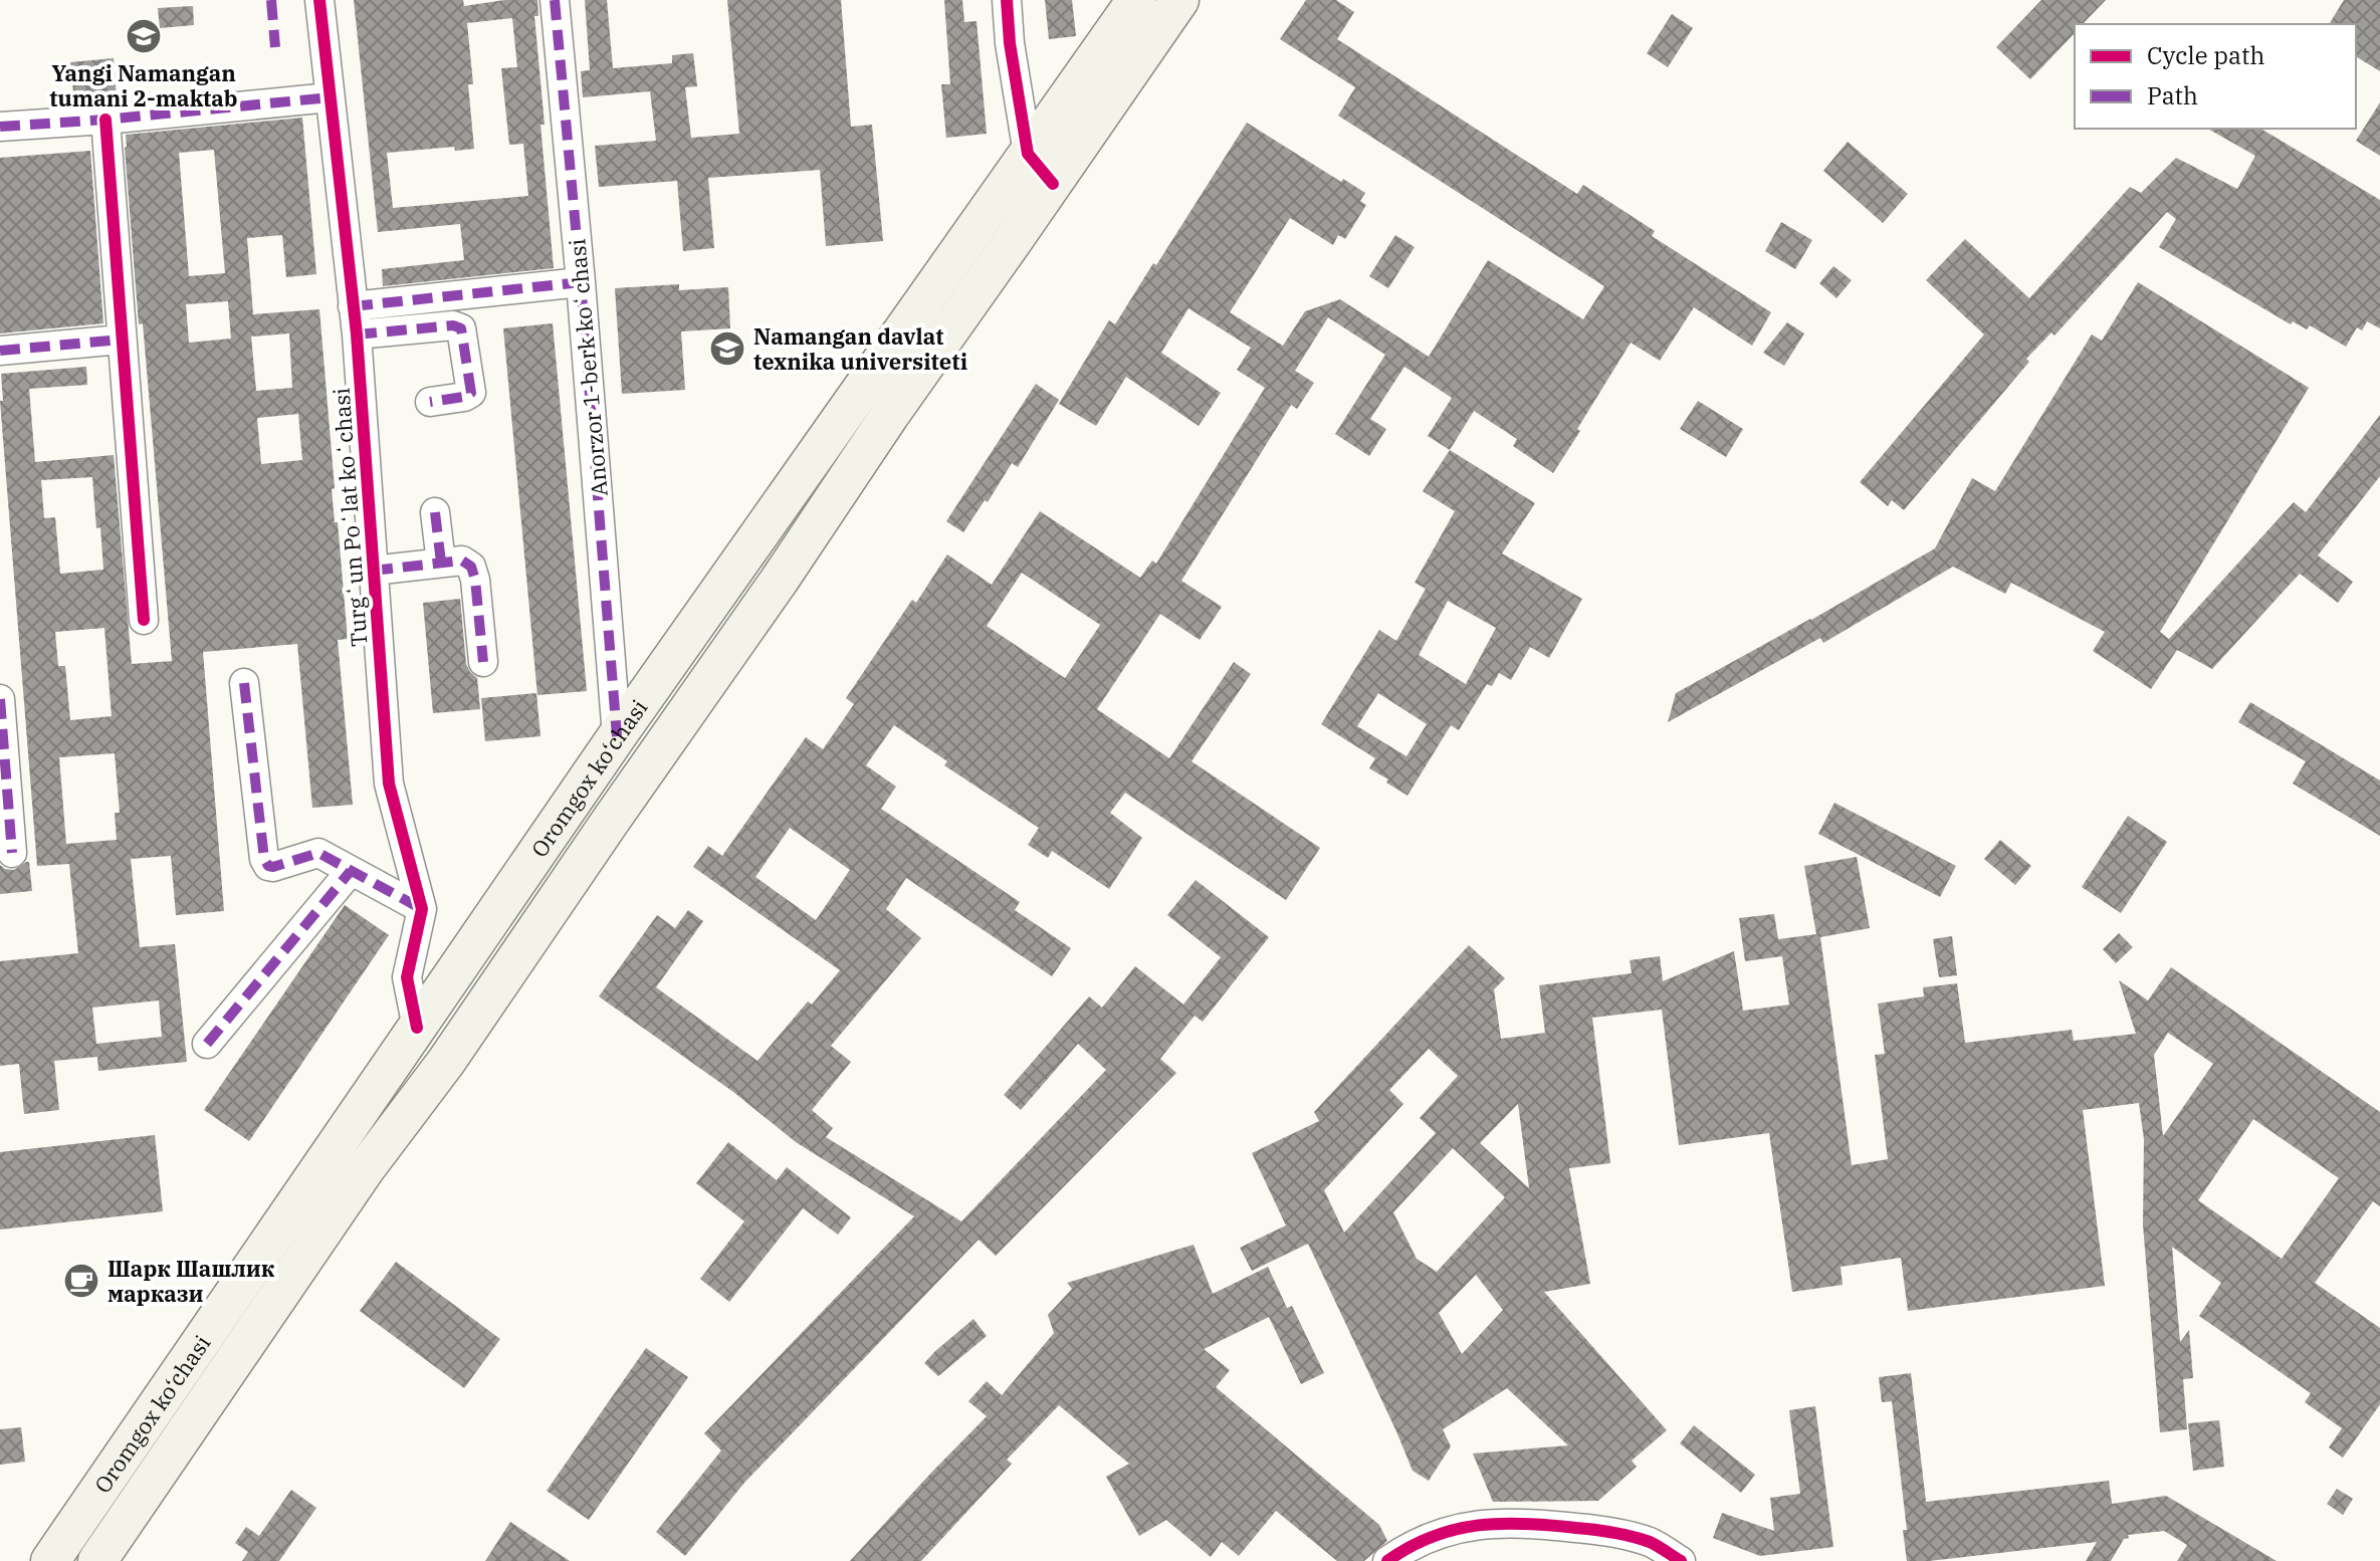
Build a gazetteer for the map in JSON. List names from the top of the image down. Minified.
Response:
{"streets":{"main road":["Oromgox ko‘chasi"],"street":["Anorzor 1-berk koʻchasi","Turgʻun Poʻlat koʻchasi"]},"crossings":[["Anorzor 1-berk koʻchasi","Oromgox ko‘chasi"],["Turgʻun Poʻlat koʻchasi","Oromgox ko‘chasi"]],"places":{"school or university":["Yangi Namangan tumani 2-maktab","Namangan davlat texnika universiteti"],"cafe":["Шарк Шашлик маркази"]},"legend":["Cycle path","Path"]}
